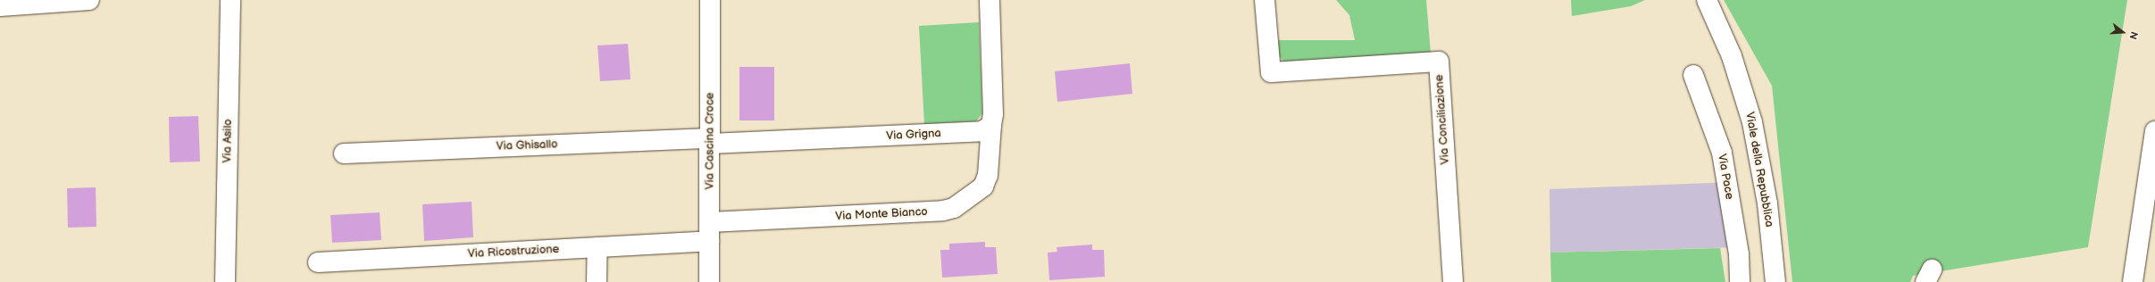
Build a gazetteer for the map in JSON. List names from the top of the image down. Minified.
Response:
{"streets":{"main road":["Via Conciliazione","Via Grigna","Via Asilo","Via Cascina Croce","Via Ghisallo","Viale della Repubblica","Via Pace","Via Monte Bianco","Via Ricostruzione"]},"crossings":[["Via Grigna","Via Cascina Croce"],["Via Grigna","Via Ghisallo"],["Via Grigna","Via Monte Bianco"],["Via Cascina Croce","Via Ghisallo"],["Via Cascina Croce","Via Monte Bianco"],["Via Cascina Croce","Via Ricostruzione"],["Via Monte Bianco","Via Ricostruzione"]],"north":"right"}
